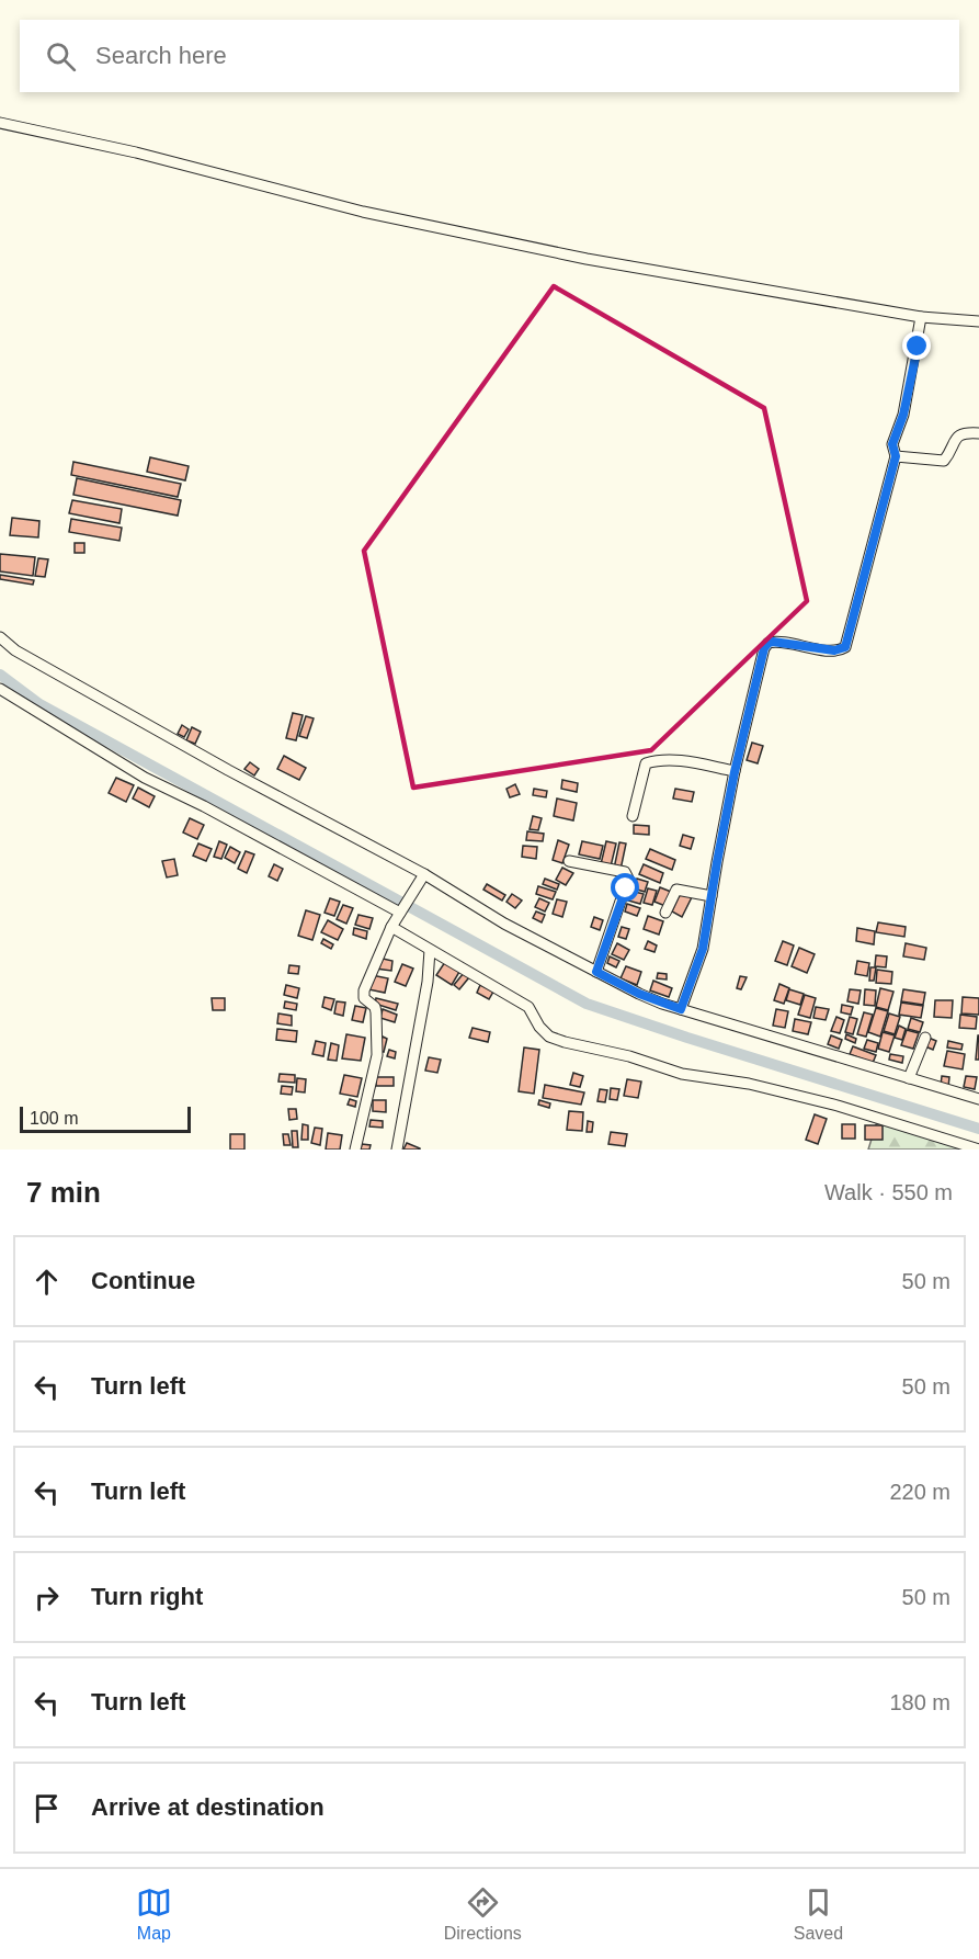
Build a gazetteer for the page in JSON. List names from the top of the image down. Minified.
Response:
{"scale_bar":"100 m","page":{"search":"Search here","scale":"100 m","heading":["7 min","Walk · 550 m"],"list":[["Continue","50 m"],["Turn left","50 m"],["Turn left","220 m"],["Turn right","50 m"],["Turn left","180 m"],"Arrive at destination"],"nav":["Map","Directions","Saved"]}}
